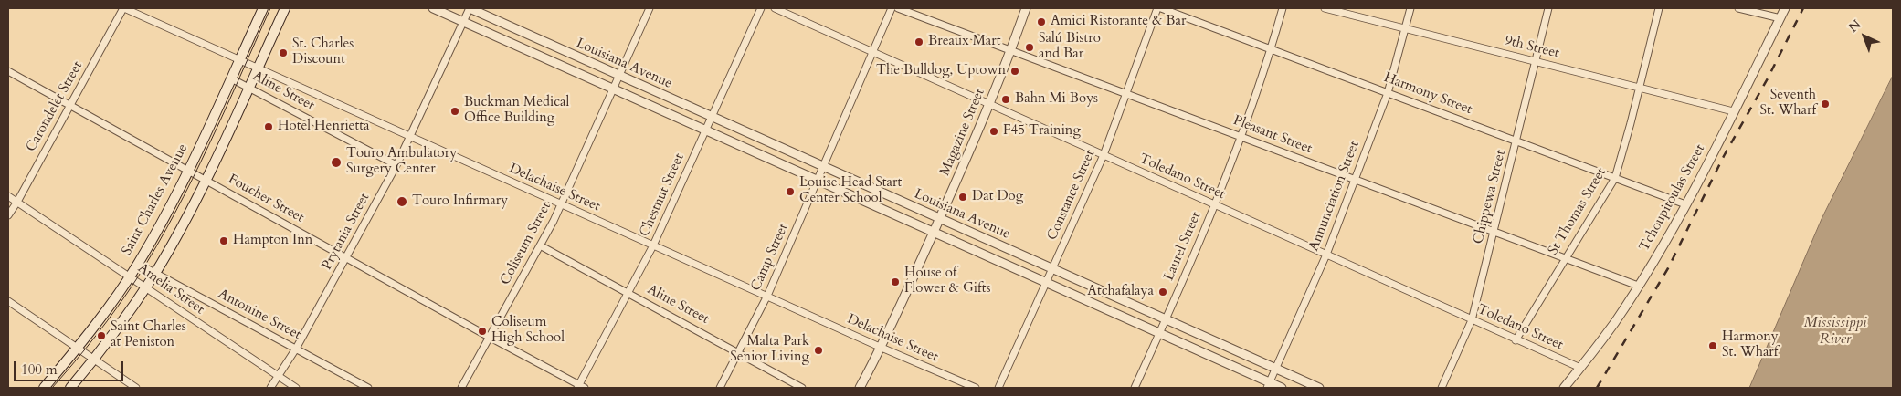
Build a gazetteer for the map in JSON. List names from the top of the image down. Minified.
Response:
{"streets":{"main road":["Saint Charles Avenue"],"street":["9th Street","Louisiana Avenue","Aline Street","Harmony Street","Carondelet Street","Magazine Street","Pleasant Street","Toledano Street","Delachaise Street","Chestnut Street","Constance Street","Annunciation Street","Chippewa Street","Tchoupitoulas Street","Foucher Street","St Thomas Street","Prytania Street","Coliseum Street","Laurel Street","Camp Street","Amelia Street","Antonine Street"]},"crossings":[["9th Street","Annunciation Street"],["9th Street","Chippewa Street"],["9th Street","Tchoupitoulas Street"],["9th Street","St Thomas Street"],["Louisiana Avenue","Magazine Street"],["Louisiana Avenue","Chestnut Street"],["Louisiana Avenue","Constance Street"],["Louisiana Avenue","Annunciation Street"],["Louisiana Avenue","Prytania Street"],["Louisiana Avenue","Coliseum Street"],["Louisiana Avenue","Laurel Street"],["Louisiana Avenue","Camp Street"],["Aline Street","Chestnut Street"],["Aline Street","Saint Charles Avenue"],["Aline Street","Prytania Street"],["Aline Street","Coliseum Street"],["Aline Street","Camp Street"],["Harmony Street","Constance Street"],["Harmony Street","Annunciation Street"],["Harmony Street","Chippewa Street"],["Harmony Street","Tchoupitoulas Street"],["Harmony Street","St Thomas Street"],["Harmony Street","Laurel Street"],["Carondelet Street","Delachaise Street"],["Carondelet Street","Foucher Street"],["Carondelet Street","Amelia Street"],["Magazine Street","Pleasant Street"],["Magazine Street","Toledano Street"],["Magazine Street","Delachaise Street"],["Pleasant Street","Constance Street"],["Pleasant Street","Annunciation Street"],["Pleasant Street","Chippewa Street"],["Pleasant Street","Tchoupitoulas Street"],["Pleasant Street","St Thomas Street"],["Pleasant Street","Laurel Street"],["Toledano Street","Constance Street"],["Toledano Street","Annunciation Street"],["Toledano Street","Chippewa Street"],["Toledano Street","Tchoupitoulas Street"],["Toledano Street","St Thomas Street"],["Toledano Street","Laurel Street"],["Toledano Street","Camp Street"],["Delachaise Street","Chestnut Street"],["Delachaise Street","Saint Charles Avenue"],["Delachaise Street","Prytania Street"],["Delachaise Street","Coliseum Street"],["Delachaise Street","Camp Street"],["Chestnut Street","Foucher Street"],["Foucher Street","Saint Charles Avenue"],["Foucher Street","Prytania Street"],["Foucher Street","Coliseum Street"],["Saint Charles Avenue","Amelia Street"],["Saint Charles Avenue","Antonine Street"],["Prytania Street","Amelia Street"],["Prytania Street","Antonine Street"]],"water":["Mississippi River"],"places":["Amici Ristorante & Bar","Breaux Mart","Salú Bistro and Bar","St. Charles Discount","The Bulldog, Uptown","Bahn Mi Boys","Seventh St. Wharf","Buckman Medical Office Building","Hotel Henrietta","F45 Training","Touro Ambulatory Surgery Center","Louise Head Start Center School","Dat Dog","Touro Infirmary","Hampton Inn","House of Flower & Gifts","Atchafalaya","Coliseum High School","Saint Charles at Peniston","Harmony St. Wharf","Malta Park Senior Living"],"scale_bar":"100 m","north":"top left"}
